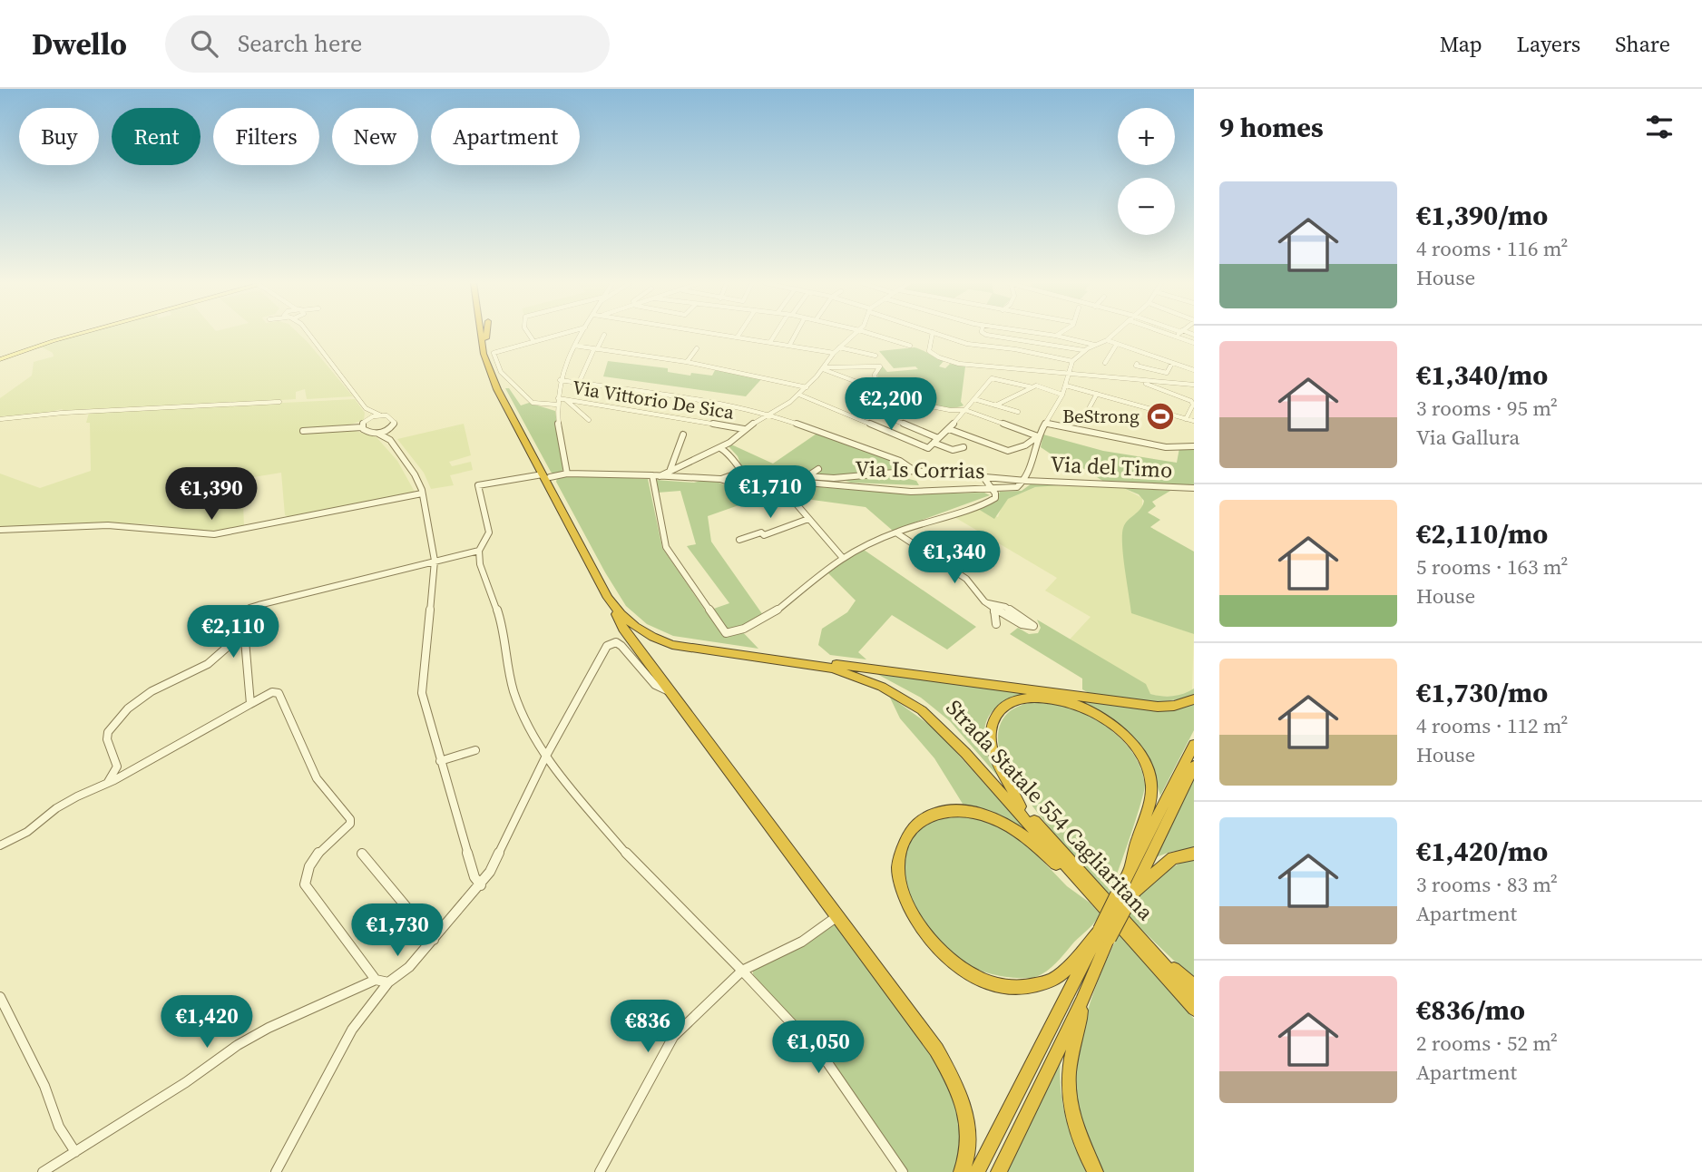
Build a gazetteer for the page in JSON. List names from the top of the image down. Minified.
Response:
{"streets":{"highway":["Strada Statale 554 Cagliaritana"],"street":["Via Vittorio De Sica","Via del Timo","Via Is Corrias"]},"crossings":[["Via del Timo","Via Is Corrias"]],"places":{"sports":["BeStrong"]},"page":{"header":"Dwello","search":"Search here","nav":["Map","Layers","Share"],"heading":"9 homes","map_buttons":["+","−"],"chip":["Buy","Rent","Filters","New","Apartment"],"list":[{"name":"€1,390/mo","note":"4 rooms · 116 m² · House"},{"name":"€1,340/mo","note":"3 rooms · 95 m² · Via Gallura"},{"name":"€2,110/mo","note":"5 rooms · 163 m² · House"},{"name":"€1,730/mo","note":"4 rooms · 112 m² · House"},{"name":"€1,420/mo","note":"3 rooms · 83 m² · Apartment"},{"name":"€836/mo","note":"2 rooms · 52 m² · Apartment"}],"price":["€2,200","€1,710","€1,390","€1,340","€2,110","€1,730","€1,420","€836","€1,050"]}}
